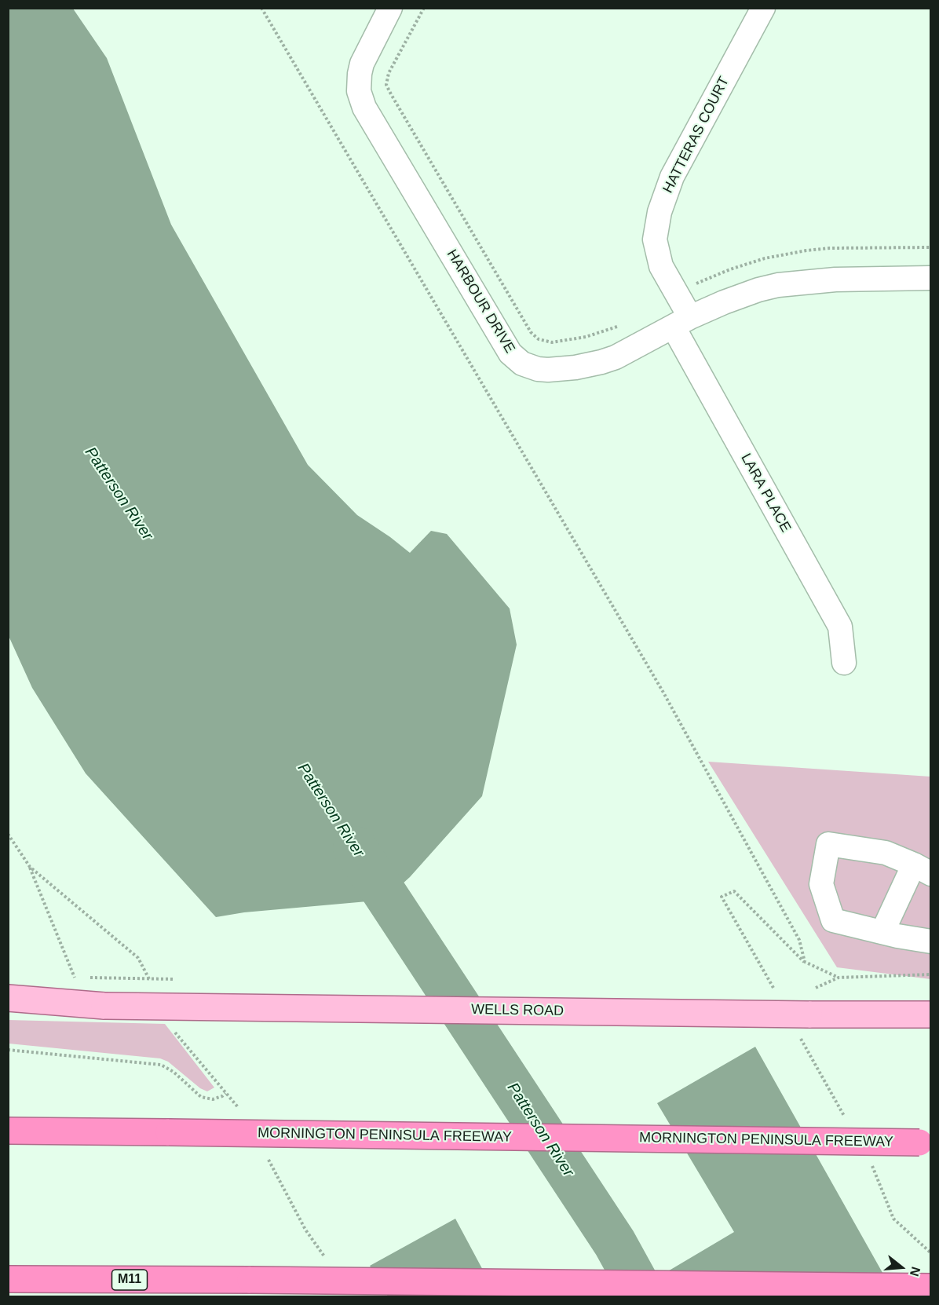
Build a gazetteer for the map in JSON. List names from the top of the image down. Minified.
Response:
{"streets":{"highway":["MORNINGTON PENINSULA FREEWAY","M11"],"main road":["WELLS ROAD"],"street":["HATTERAS COURT","HARBOUR DRIVE","LARA PLACE"]},"crossings":[["HATTERAS COURT","HARBOUR DRIVE"],["HATTERAS COURT","LARA PLACE"],["HARBOUR DRIVE","LARA PLACE"]],"water":["Patterson River"],"north":"right"}
